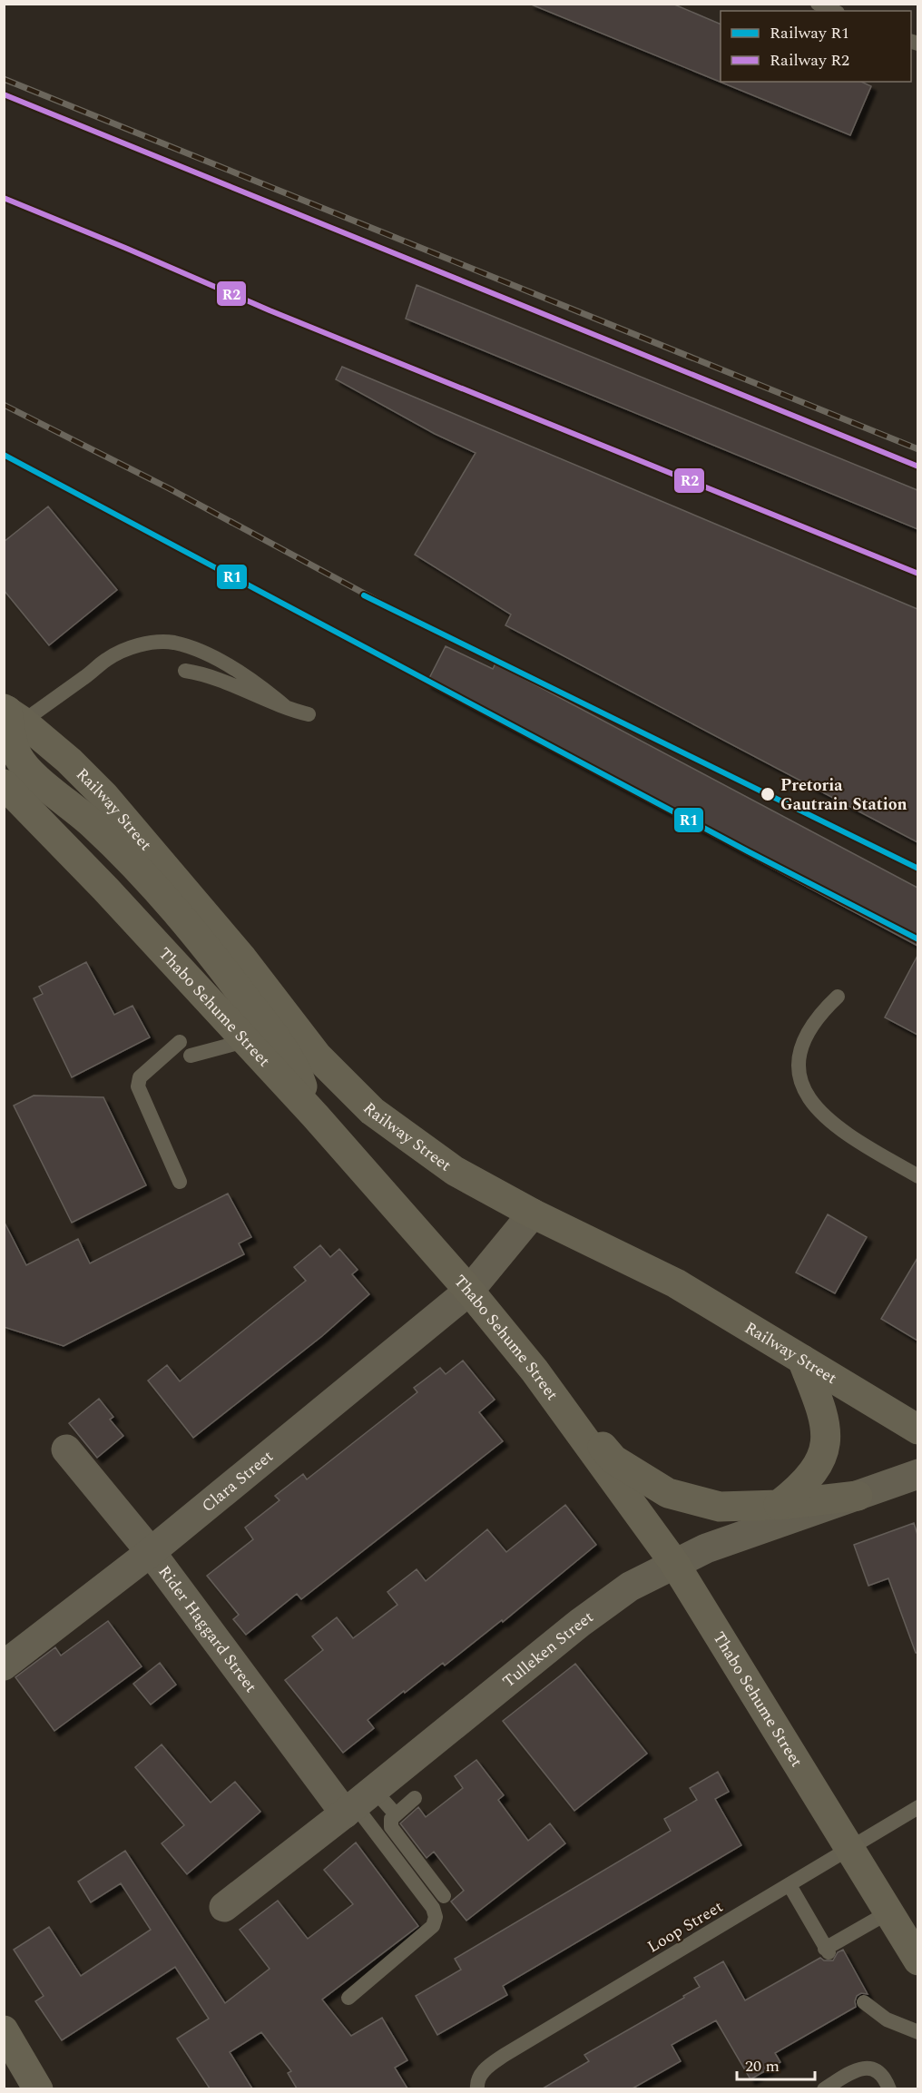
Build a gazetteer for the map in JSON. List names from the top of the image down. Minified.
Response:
{"streets":{"main road":["Railway Street","Thabo Sehume Street"],"street":["Clara Street","Rider Haggard Street","Tulleken Street"],"lane":["Loop Street"]},"crossings":[["Railway Street","Clara Street"],["Thabo Sehume Street","Clara Street"],["Thabo Sehume Street","Tulleken Street"],["Thabo Sehume Street","Loop Street"],["Clara Street","Rider Haggard Street"],["Rider Haggard Street","Tulleken Street"]],"places":["Pretoria Gautrain Station"],"lines":["rail line R2","rail line R1"],"legend":["Railway R1","Railway R2"],"scale_bar":"20 m"}
